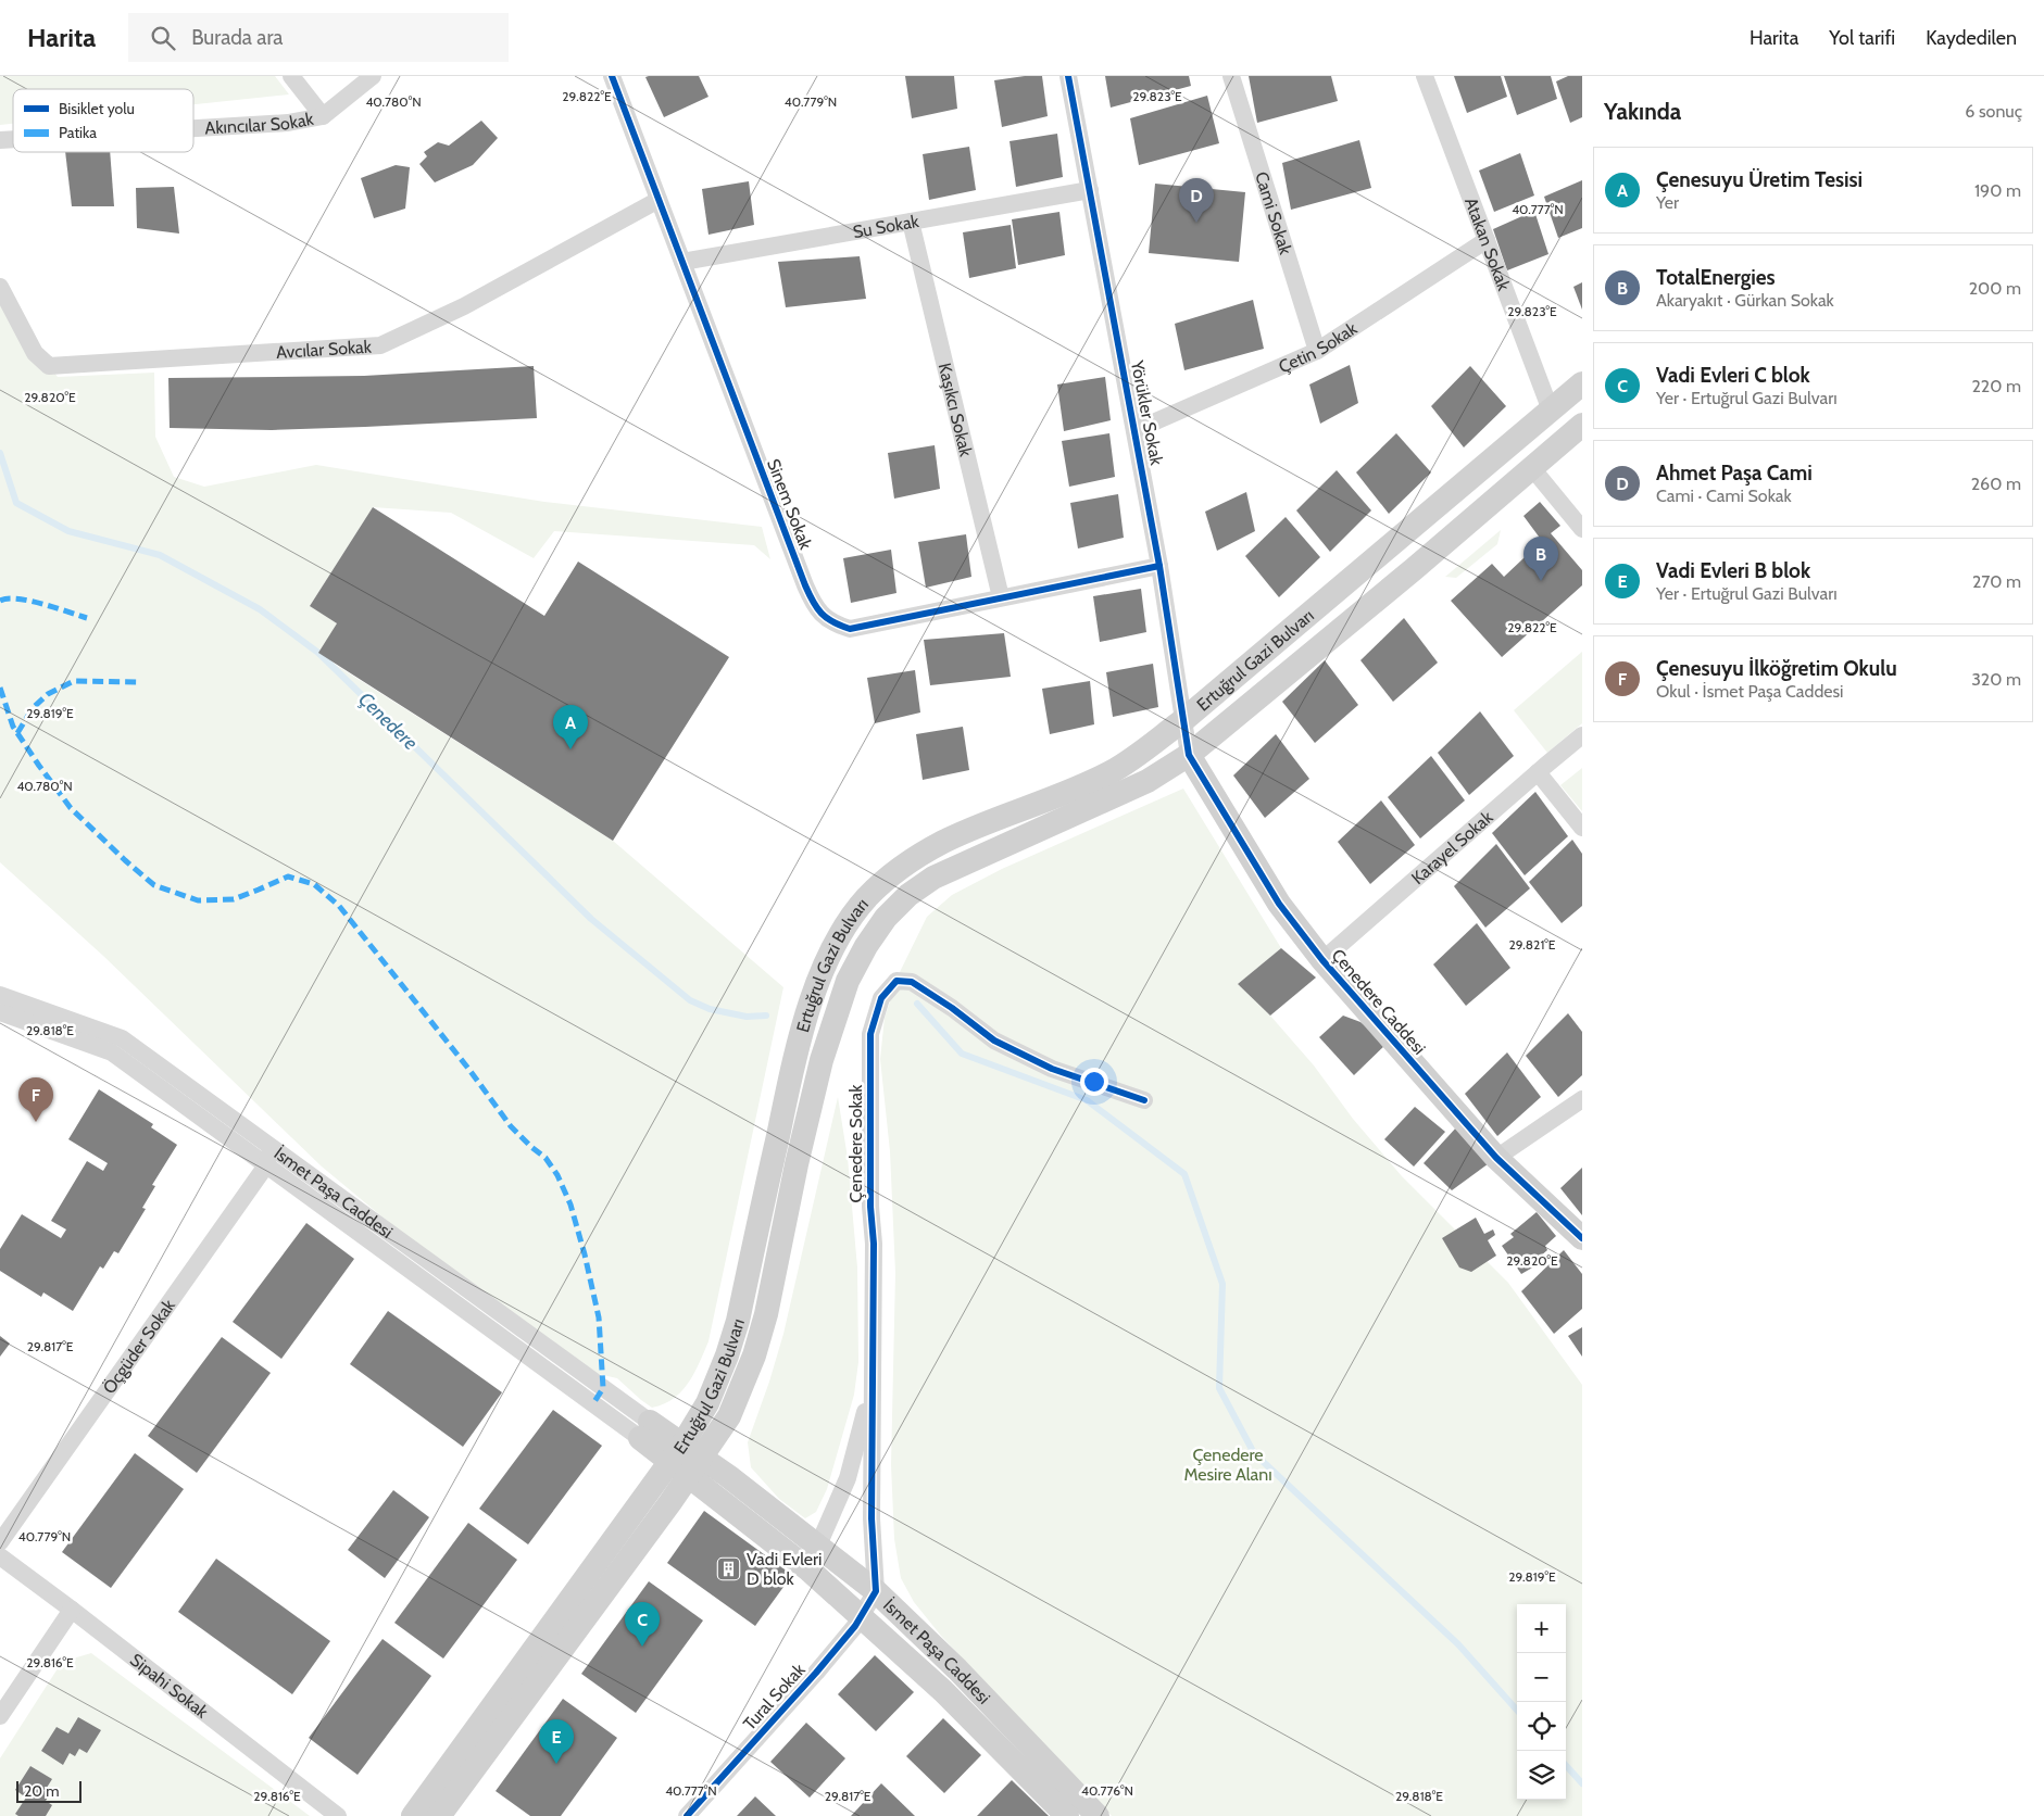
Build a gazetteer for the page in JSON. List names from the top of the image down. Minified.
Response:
{"streets":{"main road":["Ertuğrul Gazi Bulvarı","Çenedere Caddesi","İsmet Paşa Caddesi"],"street":["Akıncılar Sokak","Cami Sokak","Su Sokak","Atakan Sokak","Çetin Sokak","Avcılar Sokak","Kaşıkcı Sokak","Yörükler Sokak","Sinem Sokak","Karayel Sokak","Çenedere Sokak","Öçgüder Sokak","Sipahi Sokak","Tural Sokak"]},"crossings":[["Cami Sokak","Çetin Sokak"],["Su Sokak","Kaşıkcı Sokak"],["Su Sokak","Yörükler Sokak"],["Su Sokak","Sinem Sokak"],["Atakan Sokak","Çetin Sokak"],["Atakan Sokak","Ertuğrul Gazi Bulvarı"],["Çetin Sokak","Yörükler Sokak"],["Avcılar Sokak","Sinem Sokak"],["Kaşıkcı Sokak","Sinem Sokak"],["Yörükler Sokak","Sinem Sokak"],["Yörükler Sokak","Ertuğrul Gazi Bulvarı"],["Yörükler Sokak","Çenedere Caddesi"],["Ertuğrul Gazi Bulvarı","Çenedere Caddesi"],["Ertuğrul Gazi Bulvarı","İsmet Paşa Caddesi"],["Karayel Sokak","Çenedere Caddesi"],["Çenedere Sokak","İsmet Paşa Caddesi"],["Çenedere Sokak","Tural Sokak"],["İsmet Paşa Caddesi","Öçgüder Sokak"],["İsmet Paşa Caddesi","Tural Sokak"]],"water":["Çenedere"],"parks":["Çenedere Mesire Alanı"],"places":{"building":["Vadi Evleri D blok"]},"legend":["Bisiklet yolu","Patika"],"scale_bar":"20 m","page":{"header":"Harita","search":"Burada ara","nav":["Harita","Yol tarifi","Kaydedilen"],"heading":["Yakında","6 sonuç"],"list":[{"mark":"A","name":"Çenesuyu Üretim Tesisi","note":"Yer","value":"190 m"},{"mark":"B","name":"TotalEnergies","note":"Akaryakıt · Gürkan Sokak","value":"200 m"},{"mark":"C","name":"Vadi Evleri C blok","note":"Yer · Ertuğrul Gazi Bulvarı","value":"220 m"},{"mark":"D","name":"Ahmet Paşa Cami","note":"Cami · Cami Sokak","value":"260 m"},{"mark":"E","name":"Vadi Evleri B blok","note":"Yer · Ertuğrul Gazi Bulvarı","value":"270 m"},{"mark":"F","name":"Çenesuyu İlköğretim Okulu","note":"Okul · İsmet Paşa Caddesi","value":"320 m"}],"pins":["D","B","A","F","C","E"],"map_buttons":["+","−"],"scale":"20 m"},"coordinates":["29.822°E","29.823°E","40.779°N","40.780°N","40.777°N","29.820°E","29.819°E","29.821°E","29.818°E","29.817°E","29.816°E","40.776°N"]}
